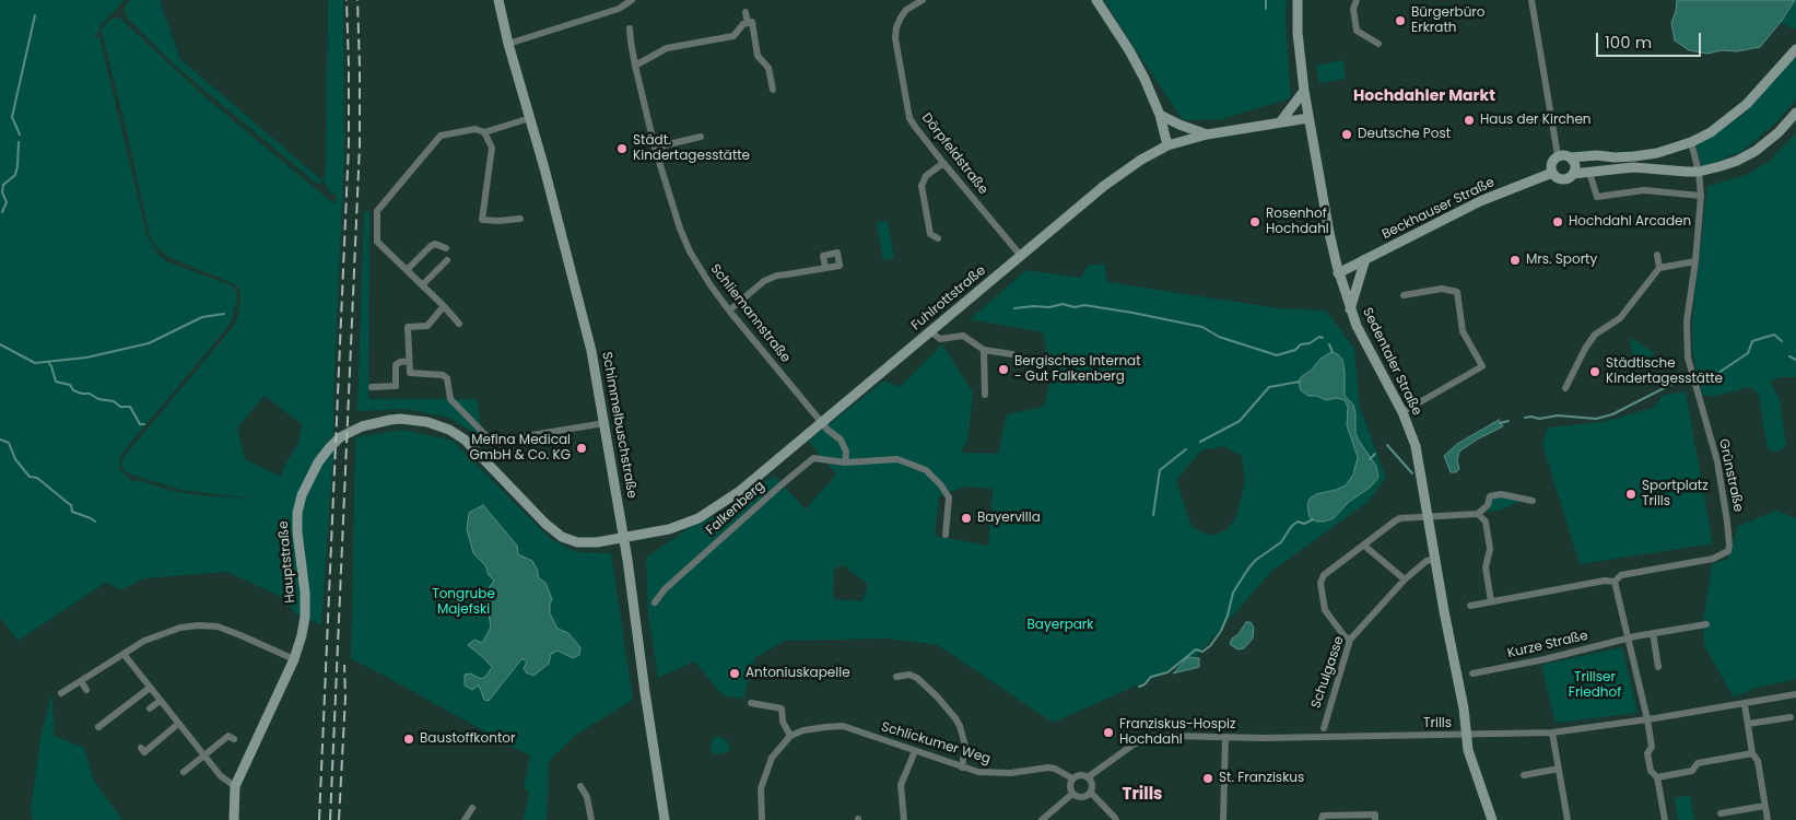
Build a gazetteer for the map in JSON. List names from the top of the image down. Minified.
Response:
{"streets":{"street":["Dörpfeldstraße","Beckhauser Straße","Fuhlrottstraße","Schliemannstraße","Sedentaler Straße","Schimmelbuschstraße","Grünstraße","Falkenberg","Hauptstraße","Kurze Straße","Schulgasse","Trills","Schlickumer Weg"]},"crossings":[["Dörpfeldstraße","Fuhlrottstraße"],["Beckhauser Straße","Sedentaler Straße"],["Fuhlrottstraße","Schliemannstraße"],["Fuhlrottstraße","Sedentaler Straße"],["Fuhlrottstraße","Schimmelbuschstraße"],["Fuhlrottstraße","Hauptstraße"],["Sedentaler Straße","Schulgasse"],["Sedentaler Straße","Trills"],["Schimmelbuschstraße","Hauptstraße"],["Trills","Schlickumer Weg"]],"districts":["Hochdahler Markt","Trills"],"parks":["Tongrube Majefski","Bayerpark","Trillser Friedhof"],"places":["Bürgerbüro Erkrath","Haus der Kirchen","Deutsche Post","Städt. Kindertagesstätte","Rosenhof Hochdahl","Hochdahl Arcaden","Mrs. Sporty","Bergisches Internat - Gut Falkenberg","Städtische Kindertagesstätte","Mefina Medical GmbH & Co. KG","Sportplatz Trills","Bayervilla","Antoniuskapelle","Franziskus-Hospiz Hochdahl","Baustoffkontor","St. Franziskus"],"scale_bar":"100 m"}
